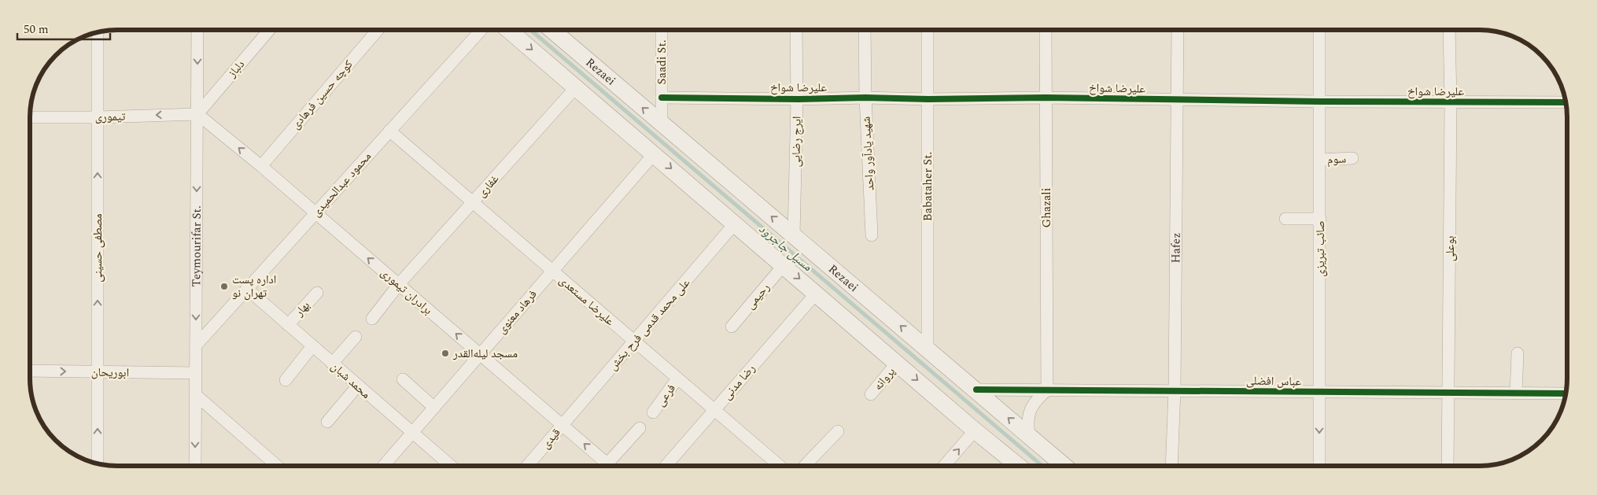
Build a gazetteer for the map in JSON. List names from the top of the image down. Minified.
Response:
{"streets":{"main road":["Rezaei"],"street":["Saadi St.","دلباز","علیرضا شواخ","کوچه حسین فرهادی","تیموری","ایرج رضایی","شهید یادآور واحد","سوم","محمود عبدالحمیدی","غفاری","Babataher St.","Ghazali","Teymourifar St.","مصطفی حسینی","Hafez","صائب تبریزی","بوعلی","برادران تیموری","رحیمی","علیرضا مستعدی","بهار","فرهاد معنوی","علی محمد قدمی فرح بخش","ابوریحان","پروانه","محمد شبان","عباس افضلی","رضا مدنی","فرعی","قیدی"]},"crossings":[["Saadi St.","Rezaei"],["Saadi St.","علیرضا شواخ"],["دلباز","تیموری"],["دلباز","Teymourifar St."],["دلباز","برادران تیموری"],["Rezaei","ایرج رضایی"],["Rezaei","Babataher St."],["Rezaei","عباس افضلی"],["علیرضا شواخ","ایرج رضایی"],["علیرضا شواخ","شهید یادآور واحد"],["علیرضا شواخ","Babataher St."],["علیرضا شواخ","Ghazali"],["علیرضا شواخ","Hafez"],["علیرضا شواخ","صائب تبریزی"],["علیرضا شواخ","بوعلی"],["کوچه حسین فرهادی","برادران تیموری"],["تیموری","Teymourifar St."],["تیموری","مصطفی حسینی"],["تیموری","برادران تیموری"],["سوم","صائب تبریزی"],["محمود عبدالحمیدی","Teymourifar St."],["محمود عبدالحمیدی","برادران تیموری"],["محمود عبدالحمیدی","علیرضا مستعدی"],["محمود عبدالحمیدی","محمد شبان"],["غفاری","برادران تیموری"],["غفاری","علیرضا مستعدی"],["Ghazali","عباس افضلی"],["Teymourifar St.","برادران تیموری"],["Teymourifar St.","ابوریحان"],["مصطفی حسینی","ابوریحان"],["Hafez","عباس افضلی"],["صائب تبریزی","عباس افضلی"],["بوعلی","عباس افضلی"],["برادران تیموری","فرهاد معنوی"],["برادران تیموری","علی محمد قدمی فرح بخش"],["برادران تیموری","قیدی"],["علیرضا مستعدی","فرهاد معنوی"],["علیرضا مستعدی","علی محمد قدمی فرح بخش"],["علیرضا مستعدی","رضا مدنی"],["علیرضا مستعدی","فرعی"],["بهار","محمد شبان"],["فرهاد معنوی","محمد شبان"],["علی محمد قدمی فرح بخش","قیدی"]],"one_way":["تیموری","Teymourifar St.","مصطفی حسینی","برادران تیموری","ابوریحان"],"water":["مسیل جاجرود"],"places":["اداره پست تهران نو","مسجد لیله‌القدر"],"scale_bar":"50 m"}
